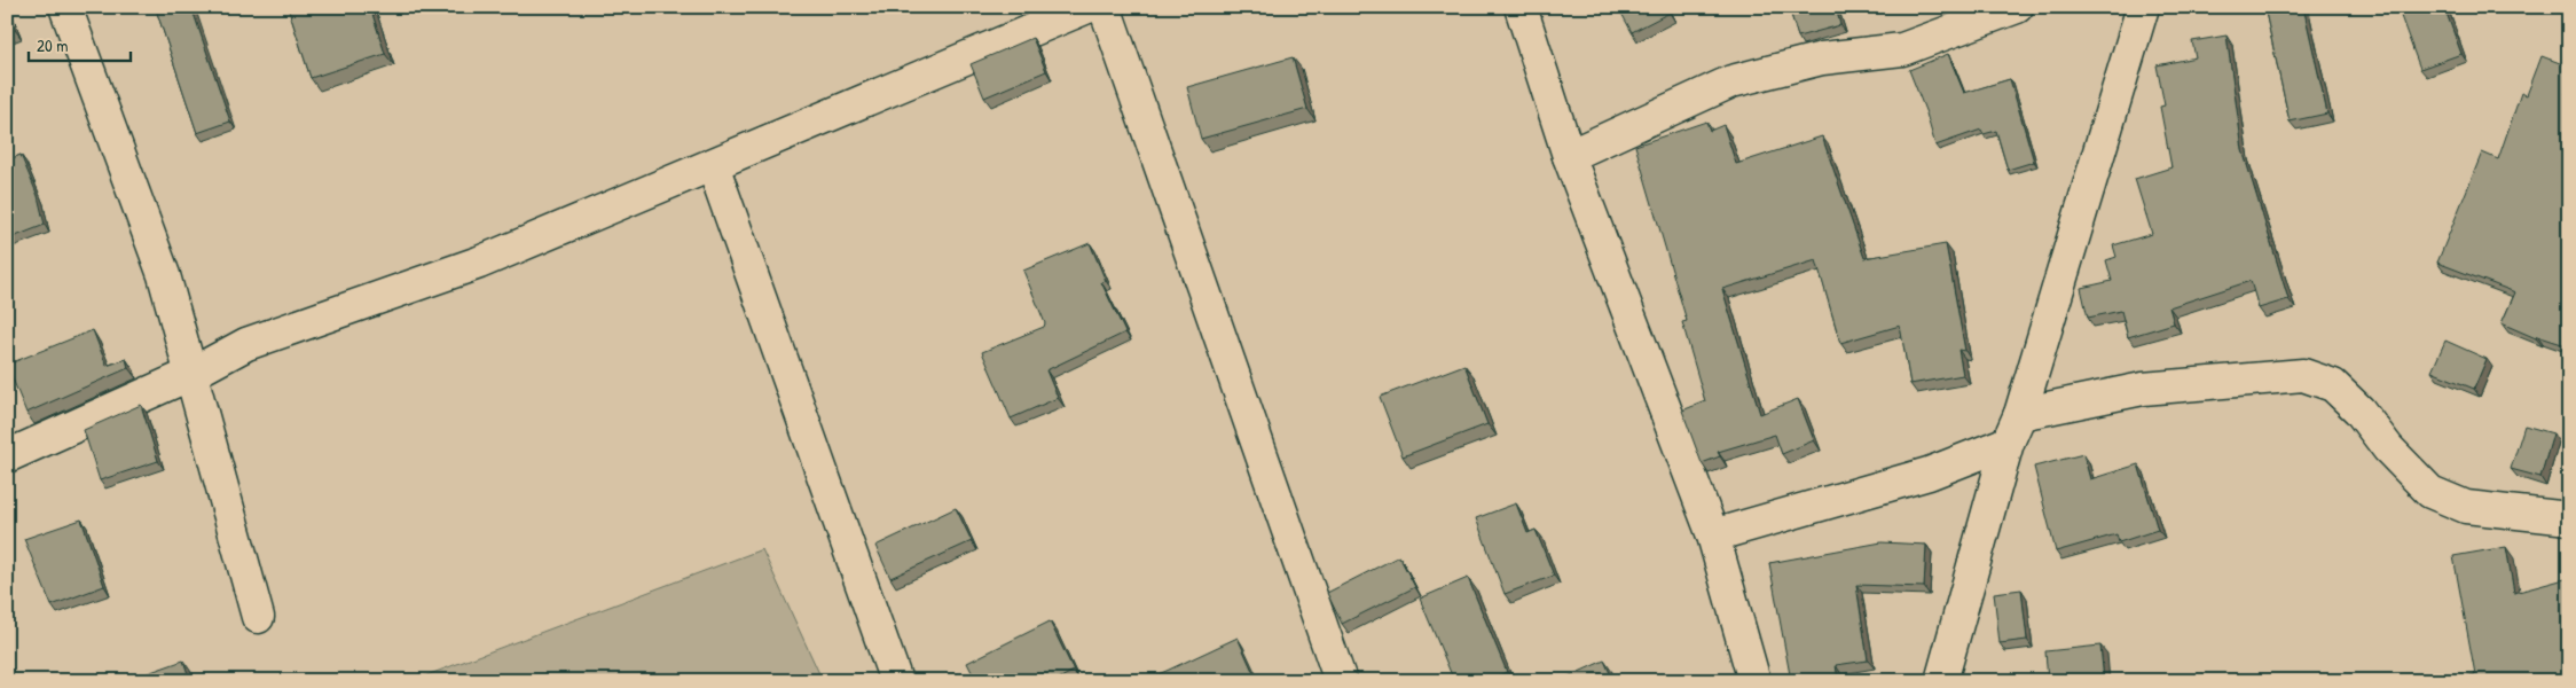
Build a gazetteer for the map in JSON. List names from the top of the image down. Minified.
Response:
{"scale_bar":"20 m"}
